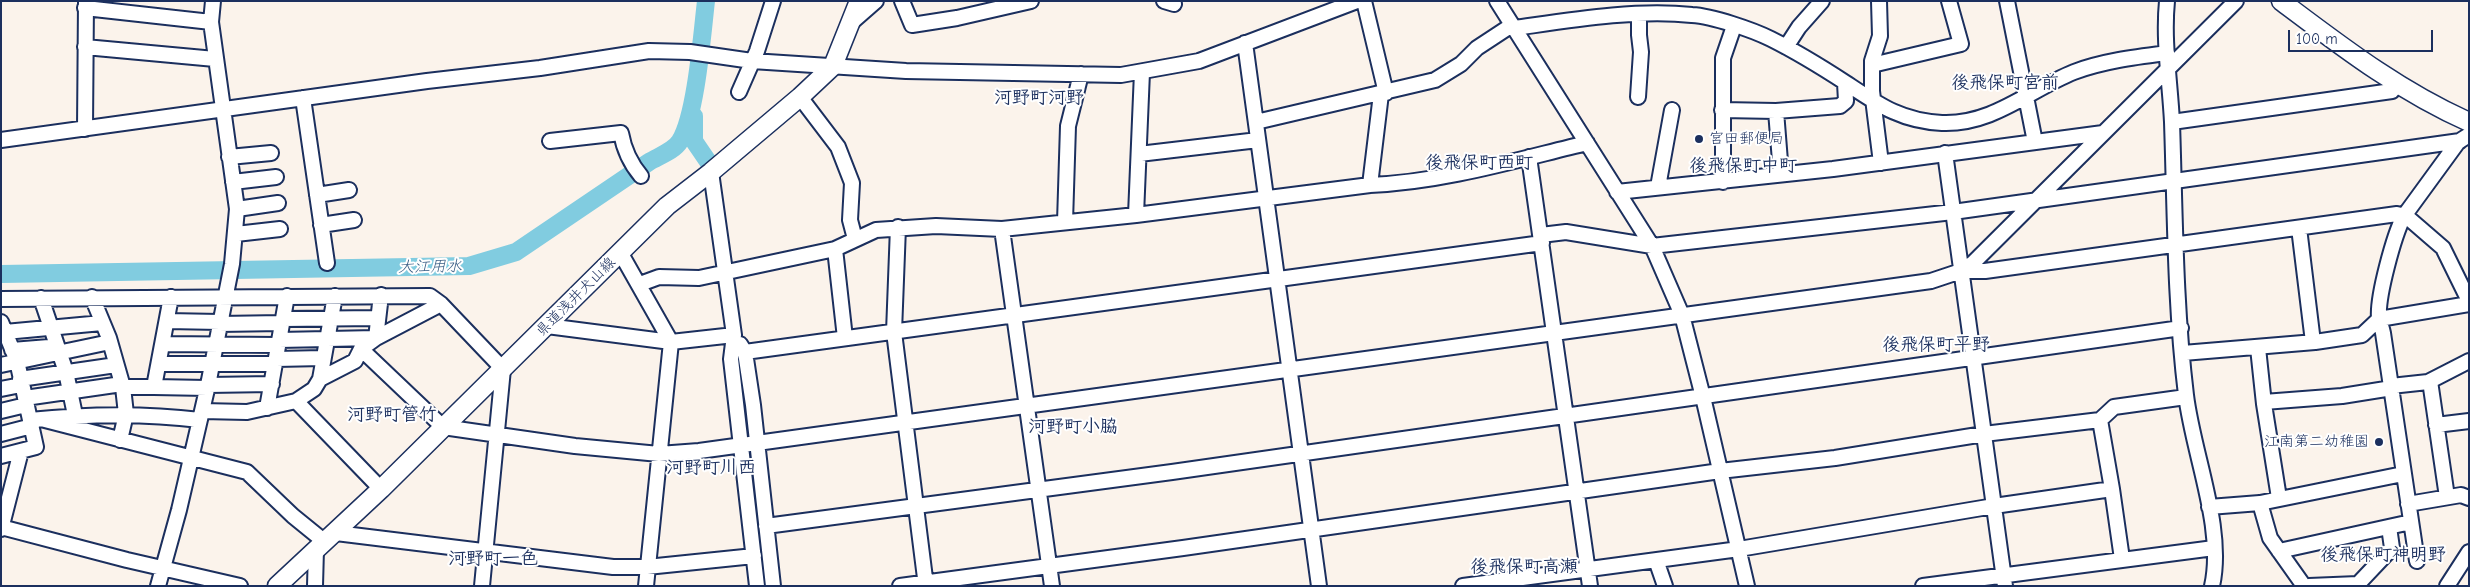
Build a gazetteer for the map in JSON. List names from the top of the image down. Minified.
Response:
{"streets":{"main road":["県道浅井犬山線"]},"districts":["後飛保町宮前","河野町河野","後飛保町西町","後飛保町中町","後飛保町平野","河野町管竹","河野町小脇","河野町川西","後飛保町神明野","河野町一色","後飛保町高瀬"],"water":["大江用水"],"places":["宮田郵便局","江南第二幼稚園"],"scale_bar":"100 m"}
